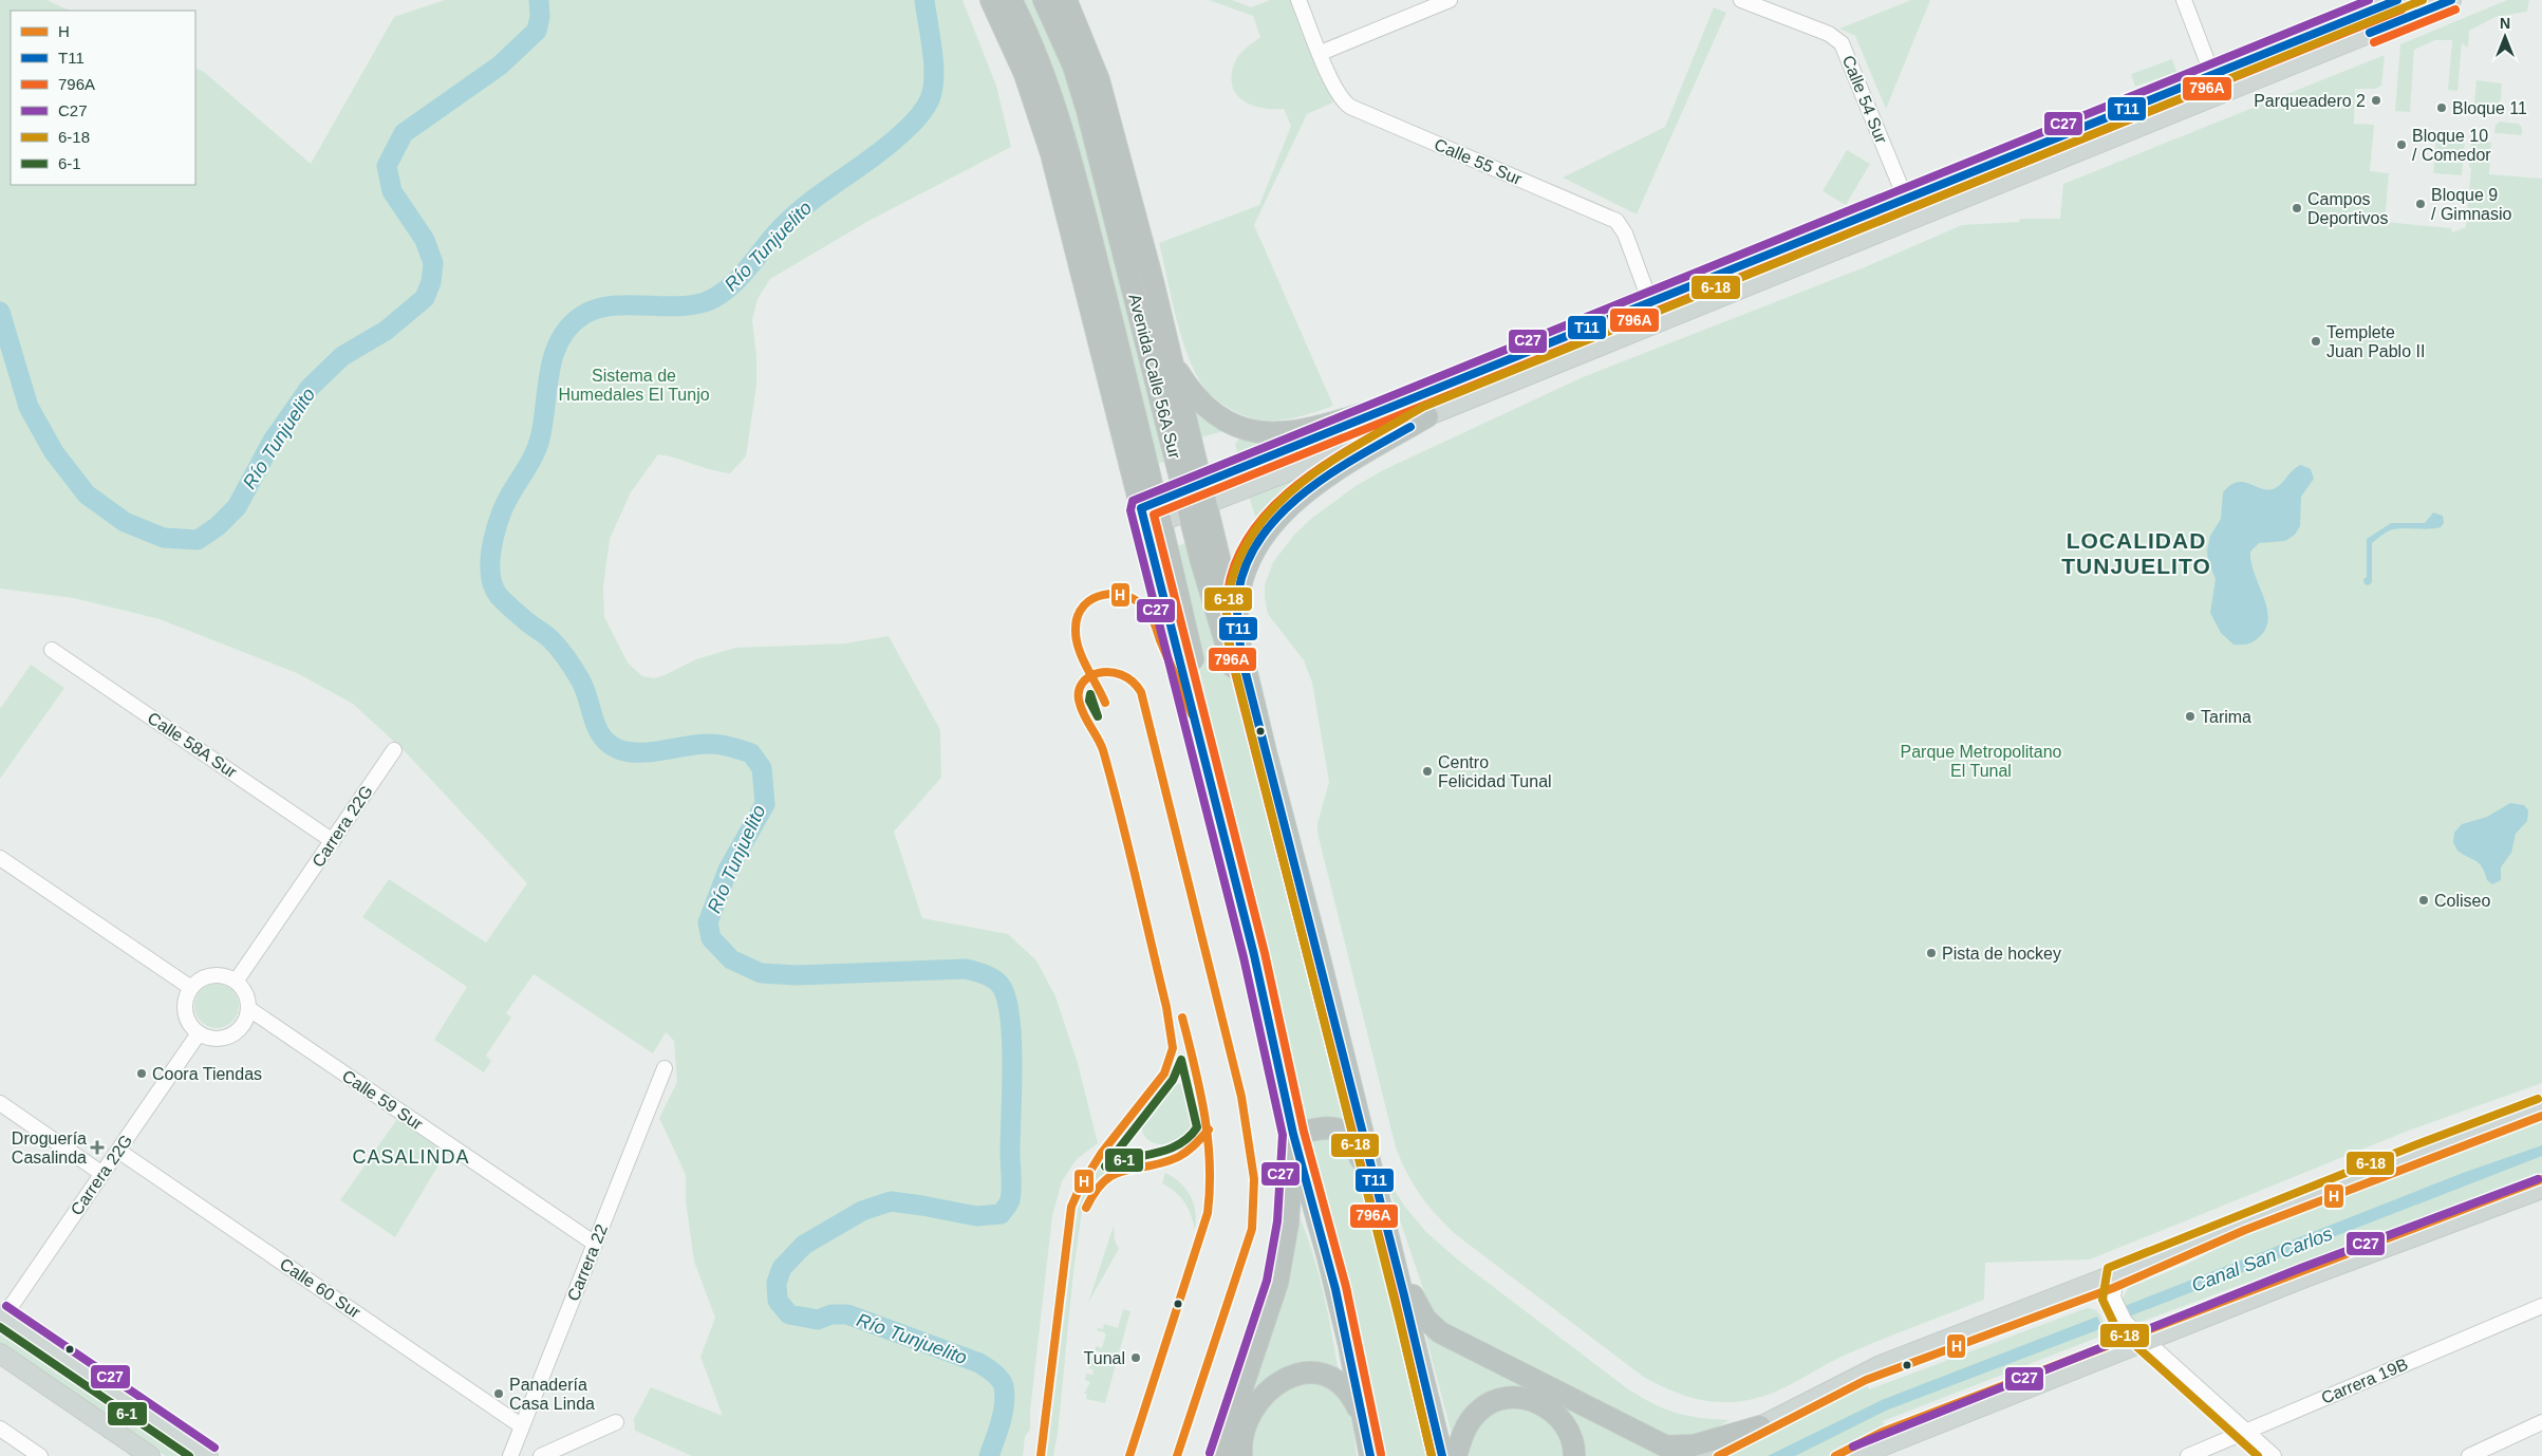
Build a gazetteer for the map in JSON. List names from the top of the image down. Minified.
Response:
{"streets":{"highway":["Avenida Calle 56A Sur"],"street":["Calle 54 Sur","Calle 55 Sur","Calle 58A Sur","Carrera 22G","Calle 59 Sur","Carrera 22","Calle 60 Sur","Carrera 19B"]},"crossings":[["Calle 58A Sur","Carrera 22G"],["Carrera 22G","Calle 59 Sur"],["Carrera 22G","Calle 60 Sur"],["Calle 59 Sur","Carrera 22"],["Carrera 22","Calle 60 Sur"]],"districts":["LOCALIDAD TUNJUELITO","CASALINDA"],"water":["Río Tunjuelito","Canal San Carlos"],"parks":["Sistema de Humedales El Tunjo","Parque Metropolitano El Tunal"],"places":{"other":["Parqueadero 2","Bloque 11","Bloque 10 / Comedor","Bloque 9 / Gimnasio","Campos Deportivos","Templete Juan Pablo II","Tarima","Centro Felicidad Tunal","Coliseo","Pista de hockey","Coora Tiendas","Tunal","Panadería Casa Linda"],"health":["Droguería Casalinda"]},"lines":["transit line T11","transit line C27","transit line 6-18","transit line 796A","transit line H","transit line 6-1"],"legend":["H","T11","796A","C27","6-18","6-1"],"north":"top"}
